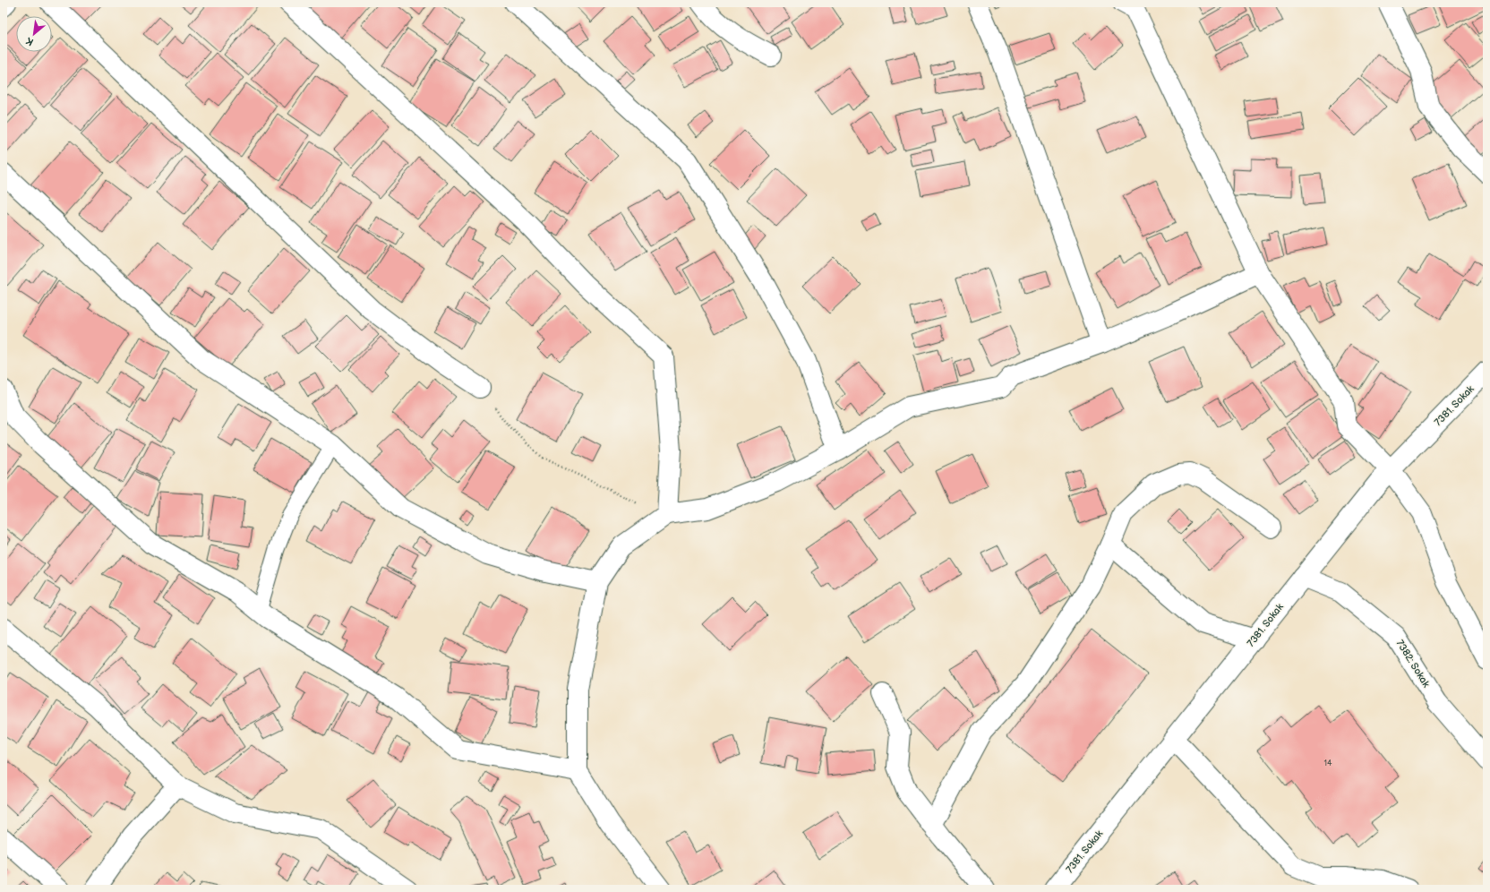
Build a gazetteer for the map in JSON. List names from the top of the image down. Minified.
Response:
{"streets":{"street":["7381. Sokak","7382: Sokak"]},"crossings":[["7381. Sokak","7382: Sokak"]],"house_numbers":["14"],"north":"bottom left"}
